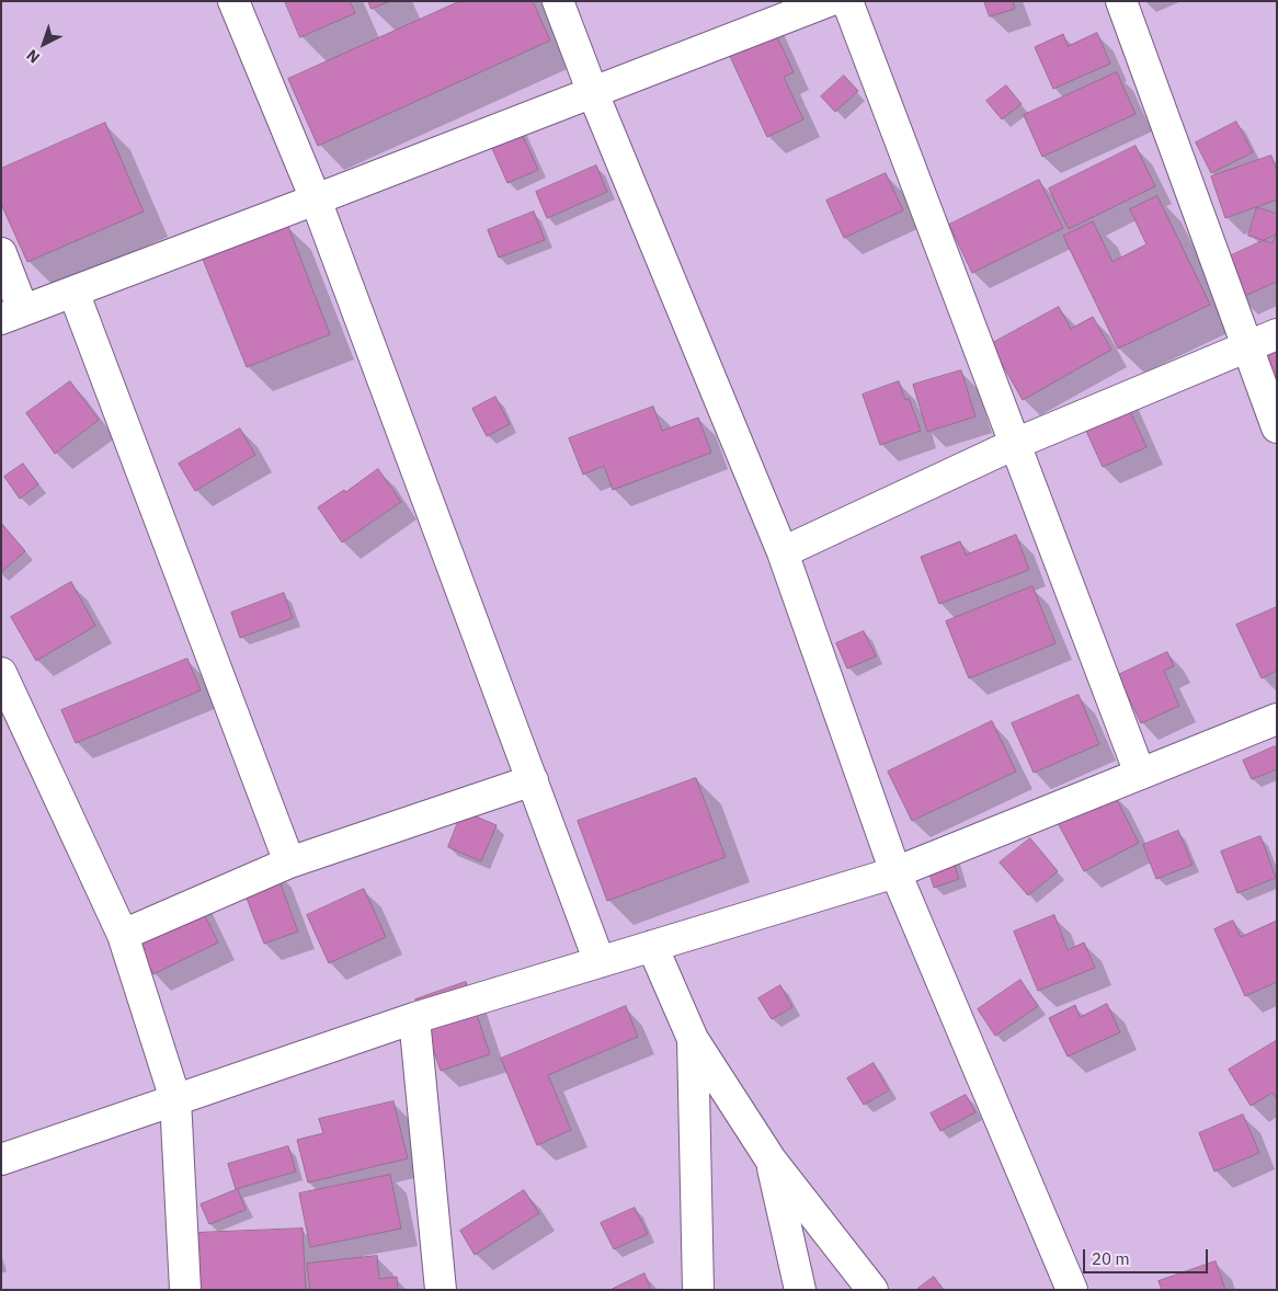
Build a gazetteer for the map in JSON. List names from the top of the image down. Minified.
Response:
{"scale_bar":"20 m","north":"bottom left"}
